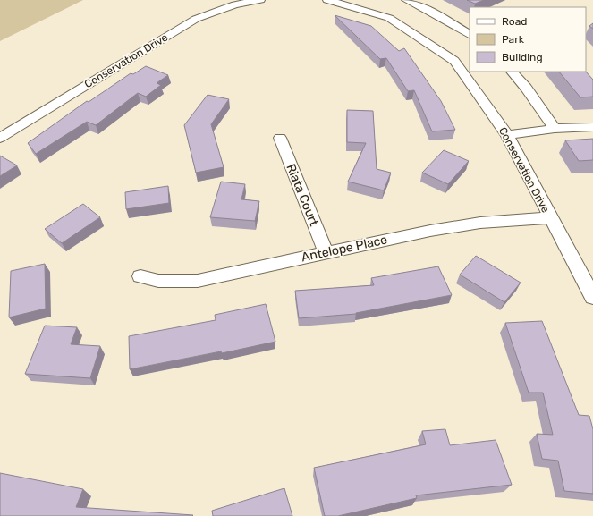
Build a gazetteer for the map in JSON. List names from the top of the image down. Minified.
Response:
{"streets":{"street":["Conservation Drive","Riata Court","Antelope Place"]},"crossings":[["Conservation Drive","Antelope Place"],["Riata Court","Antelope Place"]],"legend":["Road","Park","Building"]}
